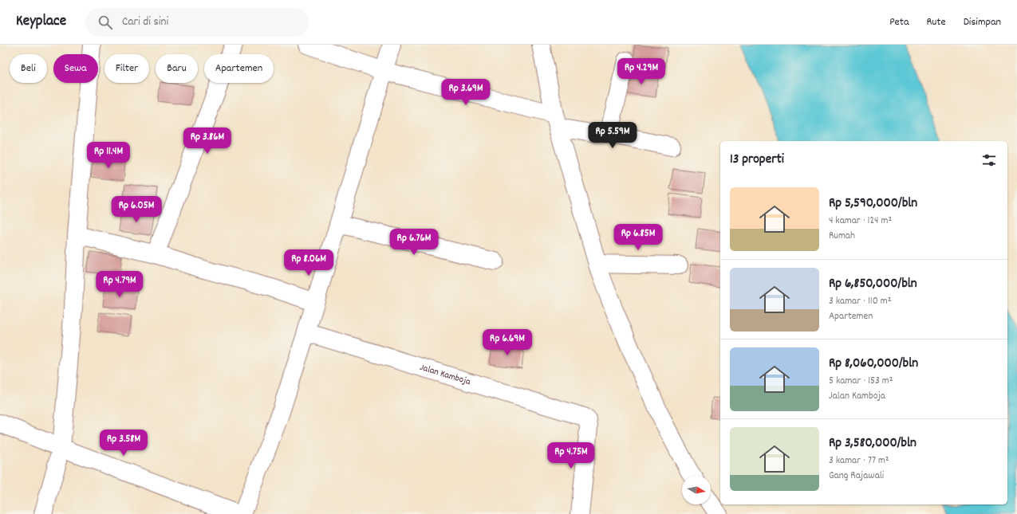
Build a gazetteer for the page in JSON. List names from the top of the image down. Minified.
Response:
{"streets":{"street":["Jalan Kamboja"]},"north":"right","page":{"header":"Keyplace","search":"Cari di sini","nav":["Peta","Rute","Disimpan"],"chip":["Beli","Sewa","Filter","Baru","Apartemen"],"price":["Rp 4.29M","Rp 3.69M","Rp 5.59M","Rp 3.86M","Rp 11.4M","Rp 6.05M","Rp 6.85M","Rp 6.76M","Rp 8.06M","Rp 4.79M","Rp 6.69M","Rp 3.58M","Rp 4.75M"],"heading":"13 properti","list":[{"name":"Rp 5,590,000/bln","note":"4 kamar · 124 m² · Rumah"},{"name":"Rp 6,850,000/bln","note":"3 kamar · 110 m² · Apartemen"},{"name":"Rp 8,060,000/bln","note":"5 kamar · 153 m² · Jalan Kamboja"},{"name":"Rp 3,580,000/bln","note":"3 kamar · 77 m² · Gang Rajawali"}]}}
